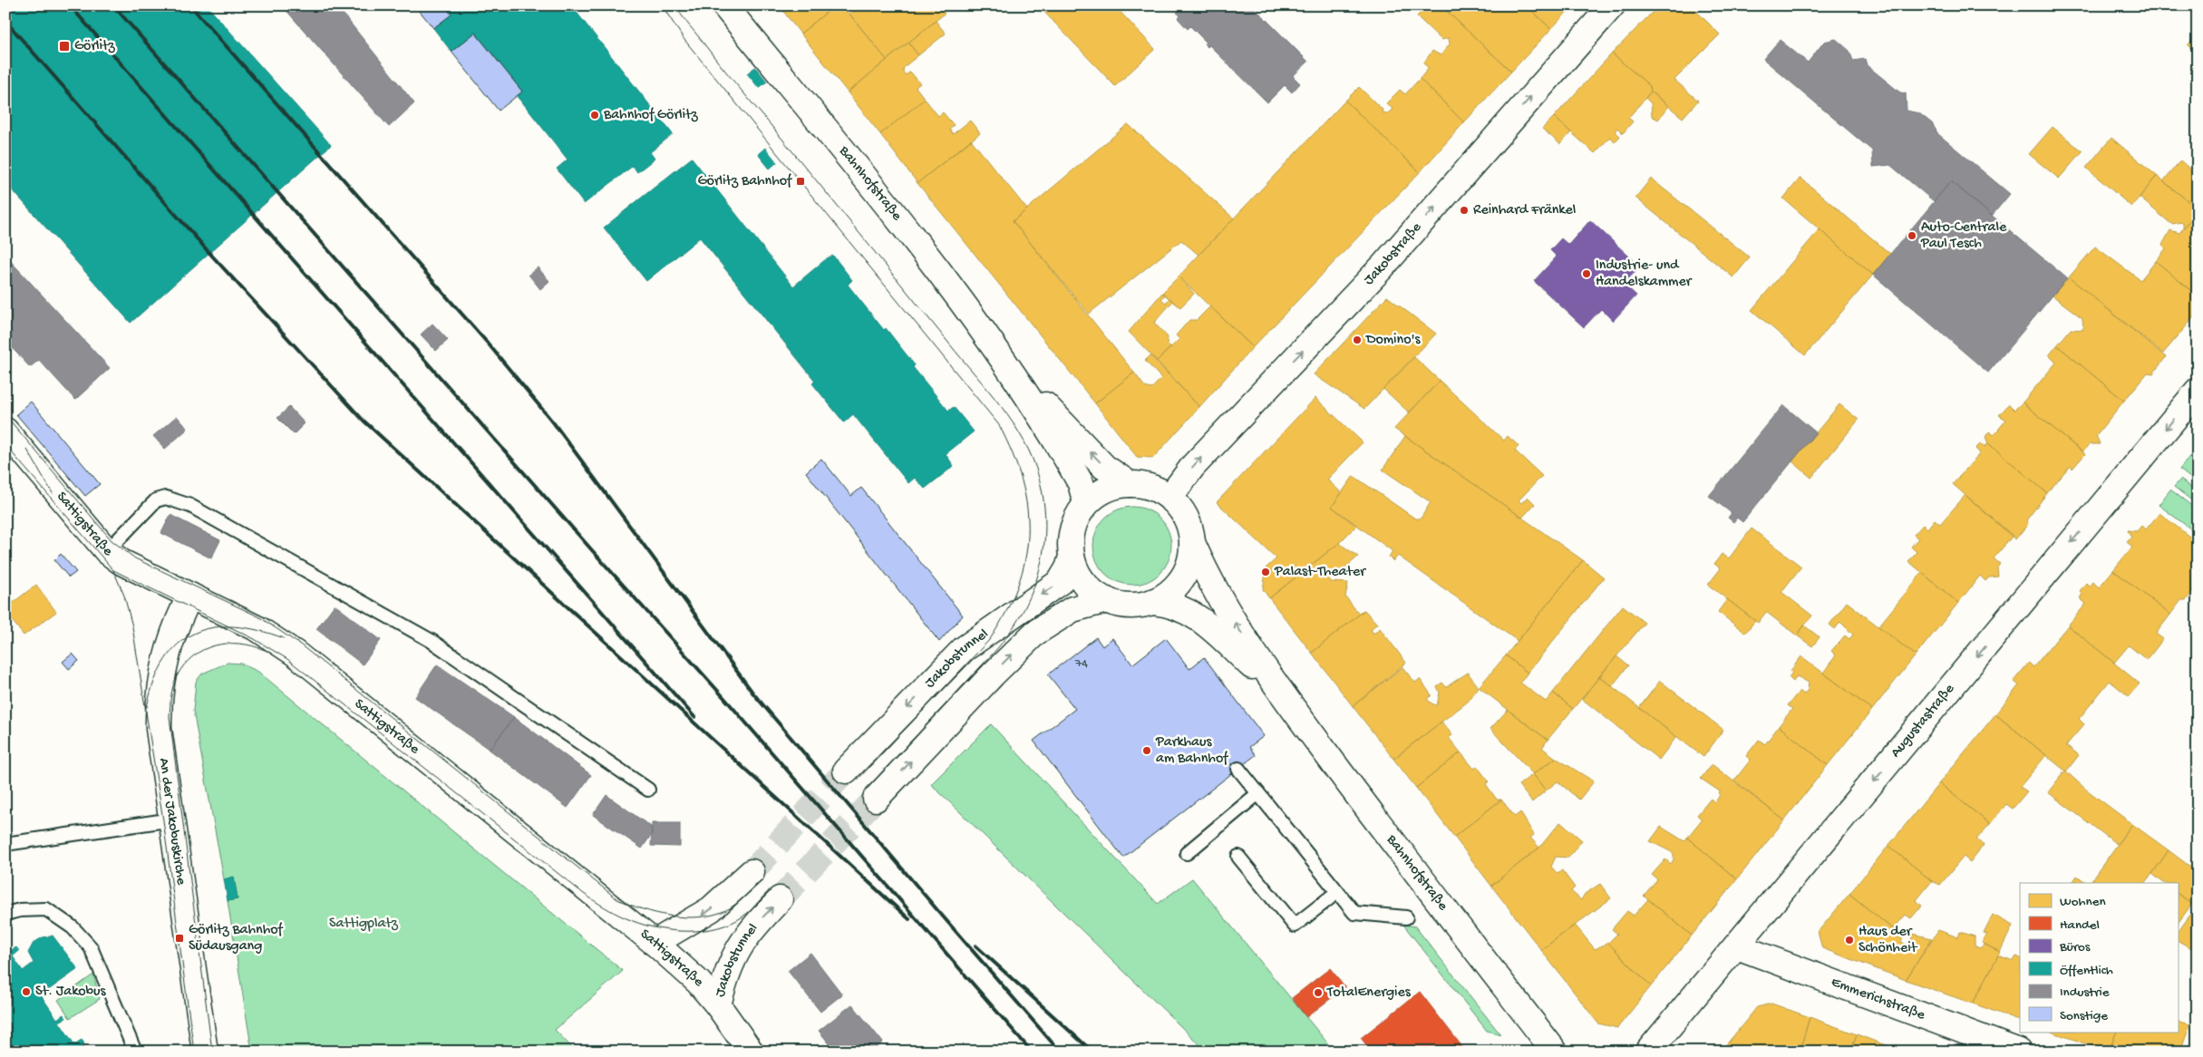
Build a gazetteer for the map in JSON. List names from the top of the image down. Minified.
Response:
{"streets":{"street":["Bahnhofstraße","Jakobstraße","Sattigstraße","Jakobstunnel","Augustastraße","An der Jakobuskirche","Emmerichstraße"]},"crossings":[["Bahnhofstraße","Jakobstraße"],["Bahnhofstraße","Jakobstunnel"],["Jakobstraße","Jakobstunnel"],["Sattigstraße","Jakobstunnel"],["Sattigstraße","An der Jakobuskirche"],["Augustastraße","Emmerichstraße"]],"one_way":["Jakobstraße","Augustastraße"],"parks":["Sattigplatz"],"places":{"transit":["Görlitz","Görlitz Bahnhof","Görlitz Bahnhof Südausgang"],"other":["Bahnhof Görlitz","Reinhard Fränkel","Auto-Centrale Paul Tesch","Industrie- und Handelskammer","Domino's","Palast-Theater","Parkhaus am Bahnhof","Haus der Schönheit","St. Jakobus","TotalEnergies"]},"house_numbers":["74"],"legend":["Wohnen","Handel","Büros","Öffentlich","Industrie","Sonstige"]}
